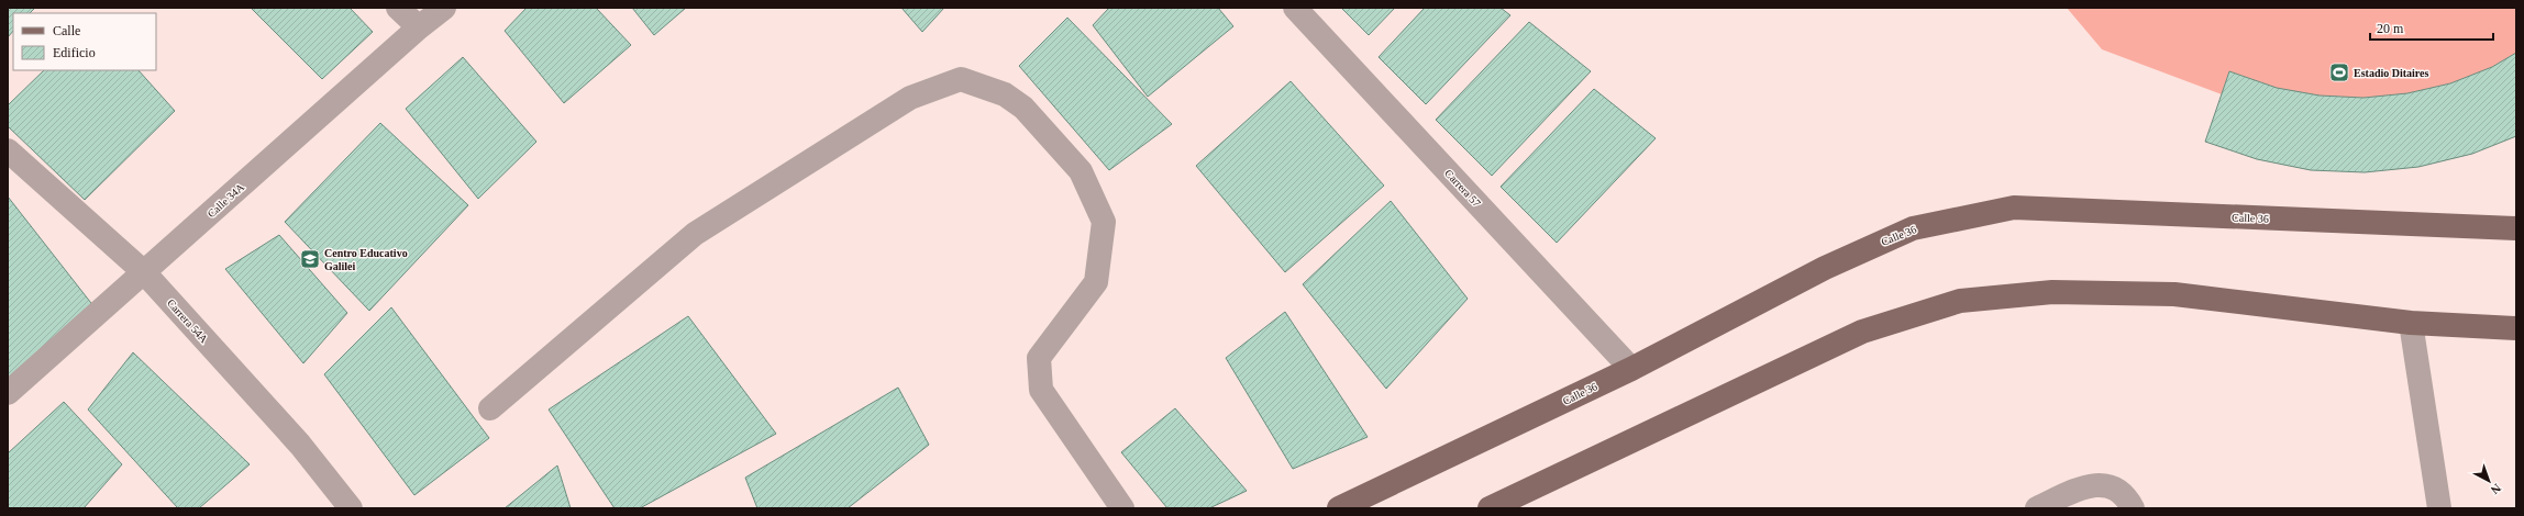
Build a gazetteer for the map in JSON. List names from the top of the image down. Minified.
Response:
{"streets":{"main road":["Calle 36"],"street":["Carrera 57","Calle 34A","Carrera 54A"]},"crossings":[["Carrera 57","Calle 36"],["Calle 34A","Carrera 54A"]],"places":{"sports":["Estadio Ditaires"],"school or university":["Centro Educativo Galilei"]},"legend":["Calle","Edificio"],"scale_bar":"20 m","north":"bottom right"}
